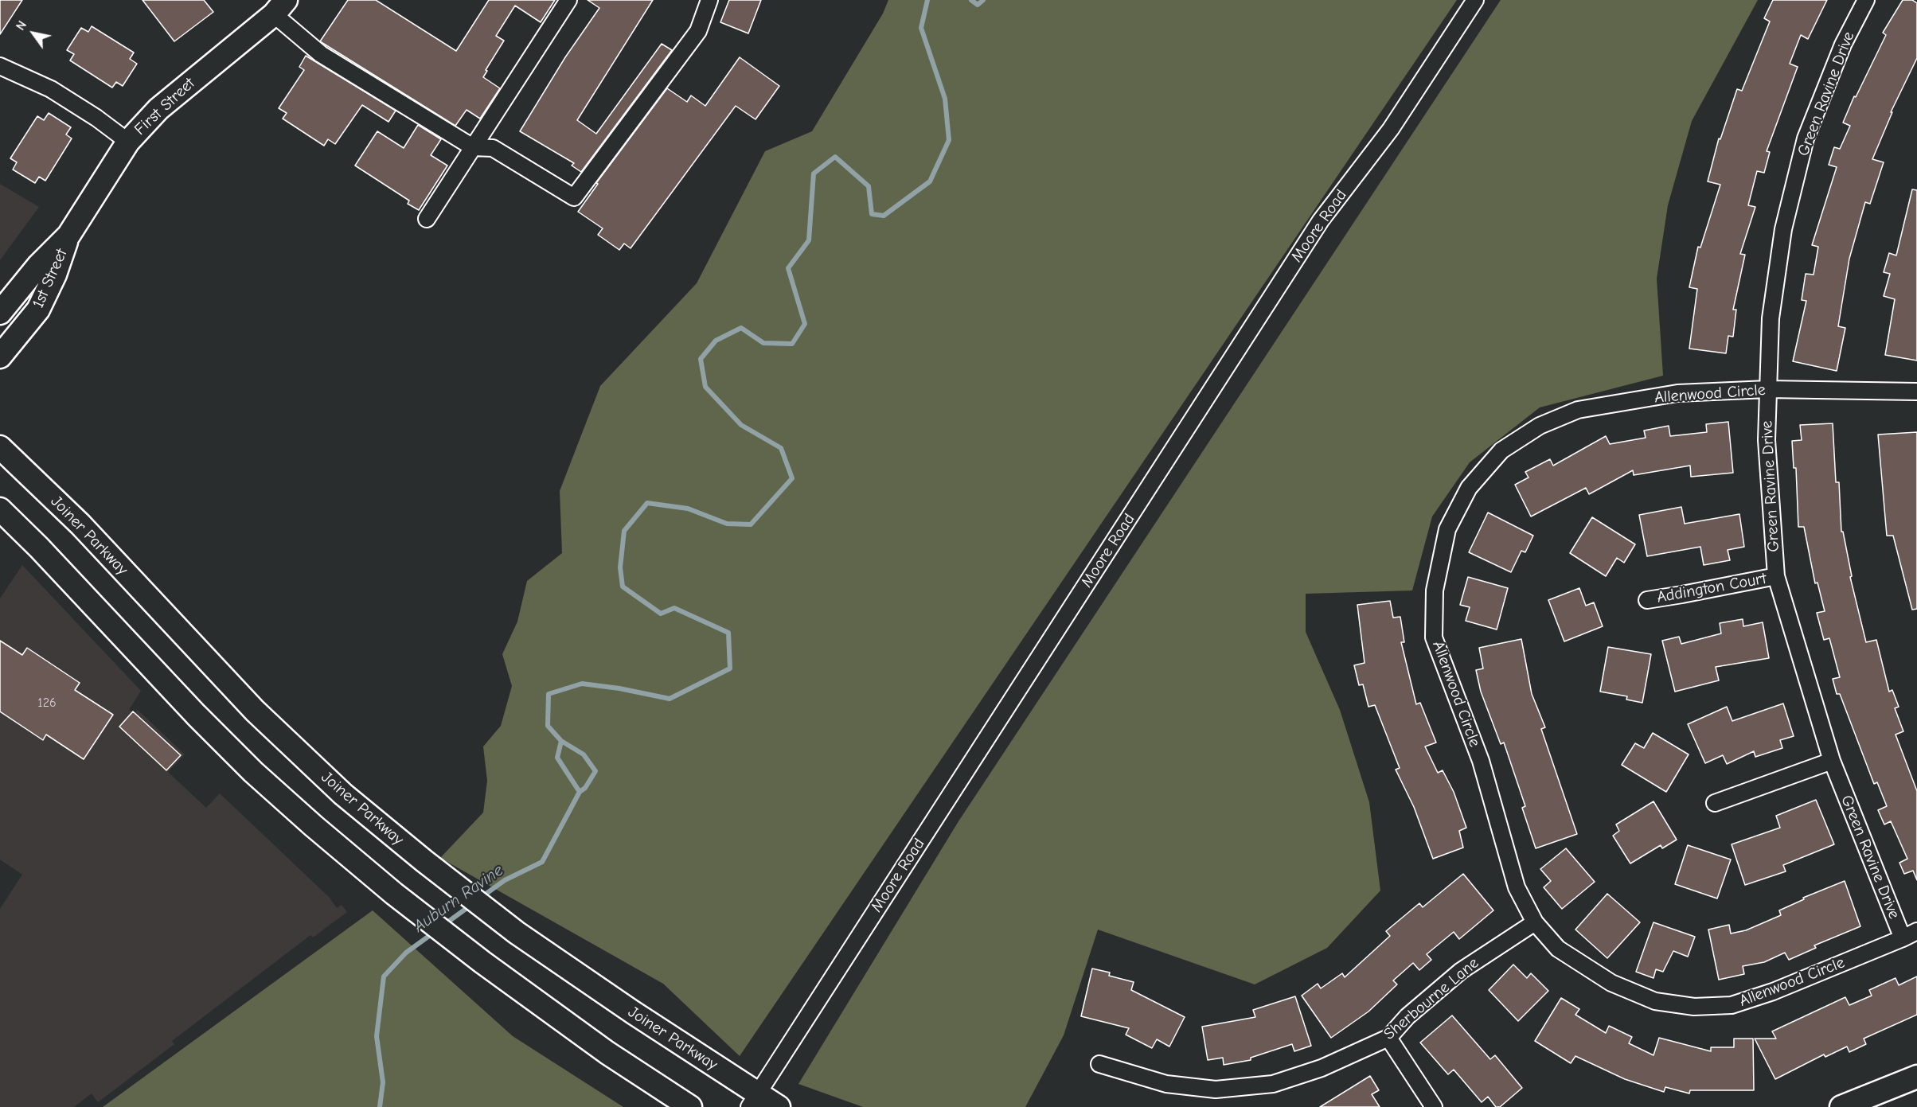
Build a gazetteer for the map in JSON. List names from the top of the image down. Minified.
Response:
{"streets":{"main road":["First Street","1st Street","Joiner Parkway"],"street":["Green Ravine Drive","Moore Road","Allenwood Circle","Addington Court","Sherbourne Lane"]},"crossings":[["Green Ravine Drive","Allenwood Circle"],["Green Ravine Drive","Addington Court"],["First Street","1st Street"],["Moore Road","Joiner Parkway"],["Allenwood Circle","Sherbourne Lane"]],"water":["Auburn Ravine"],"house_numbers":["126"],"north":"top left"}
